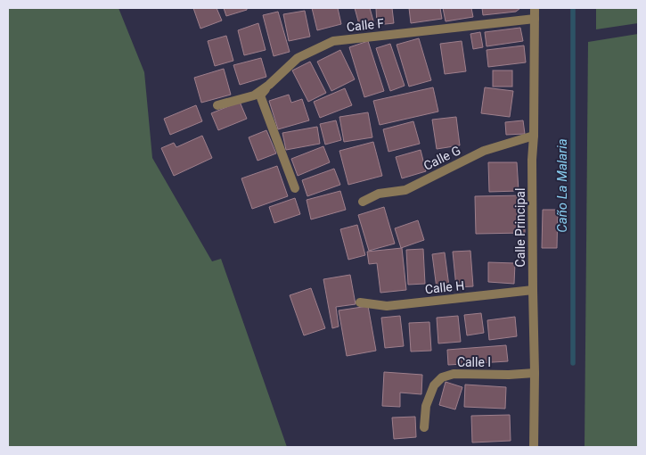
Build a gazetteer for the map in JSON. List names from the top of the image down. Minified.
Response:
{"streets":{"street":["Calle F","Calle G","Calle Principal","Calle H","Calle I"]},"crossings":[["Calle F","Calle Principal"],["Calle G","Calle Principal"],["Calle Principal","Calle H"],["Calle Principal","Calle I"]],"water":["Caño La Malaria"]}
